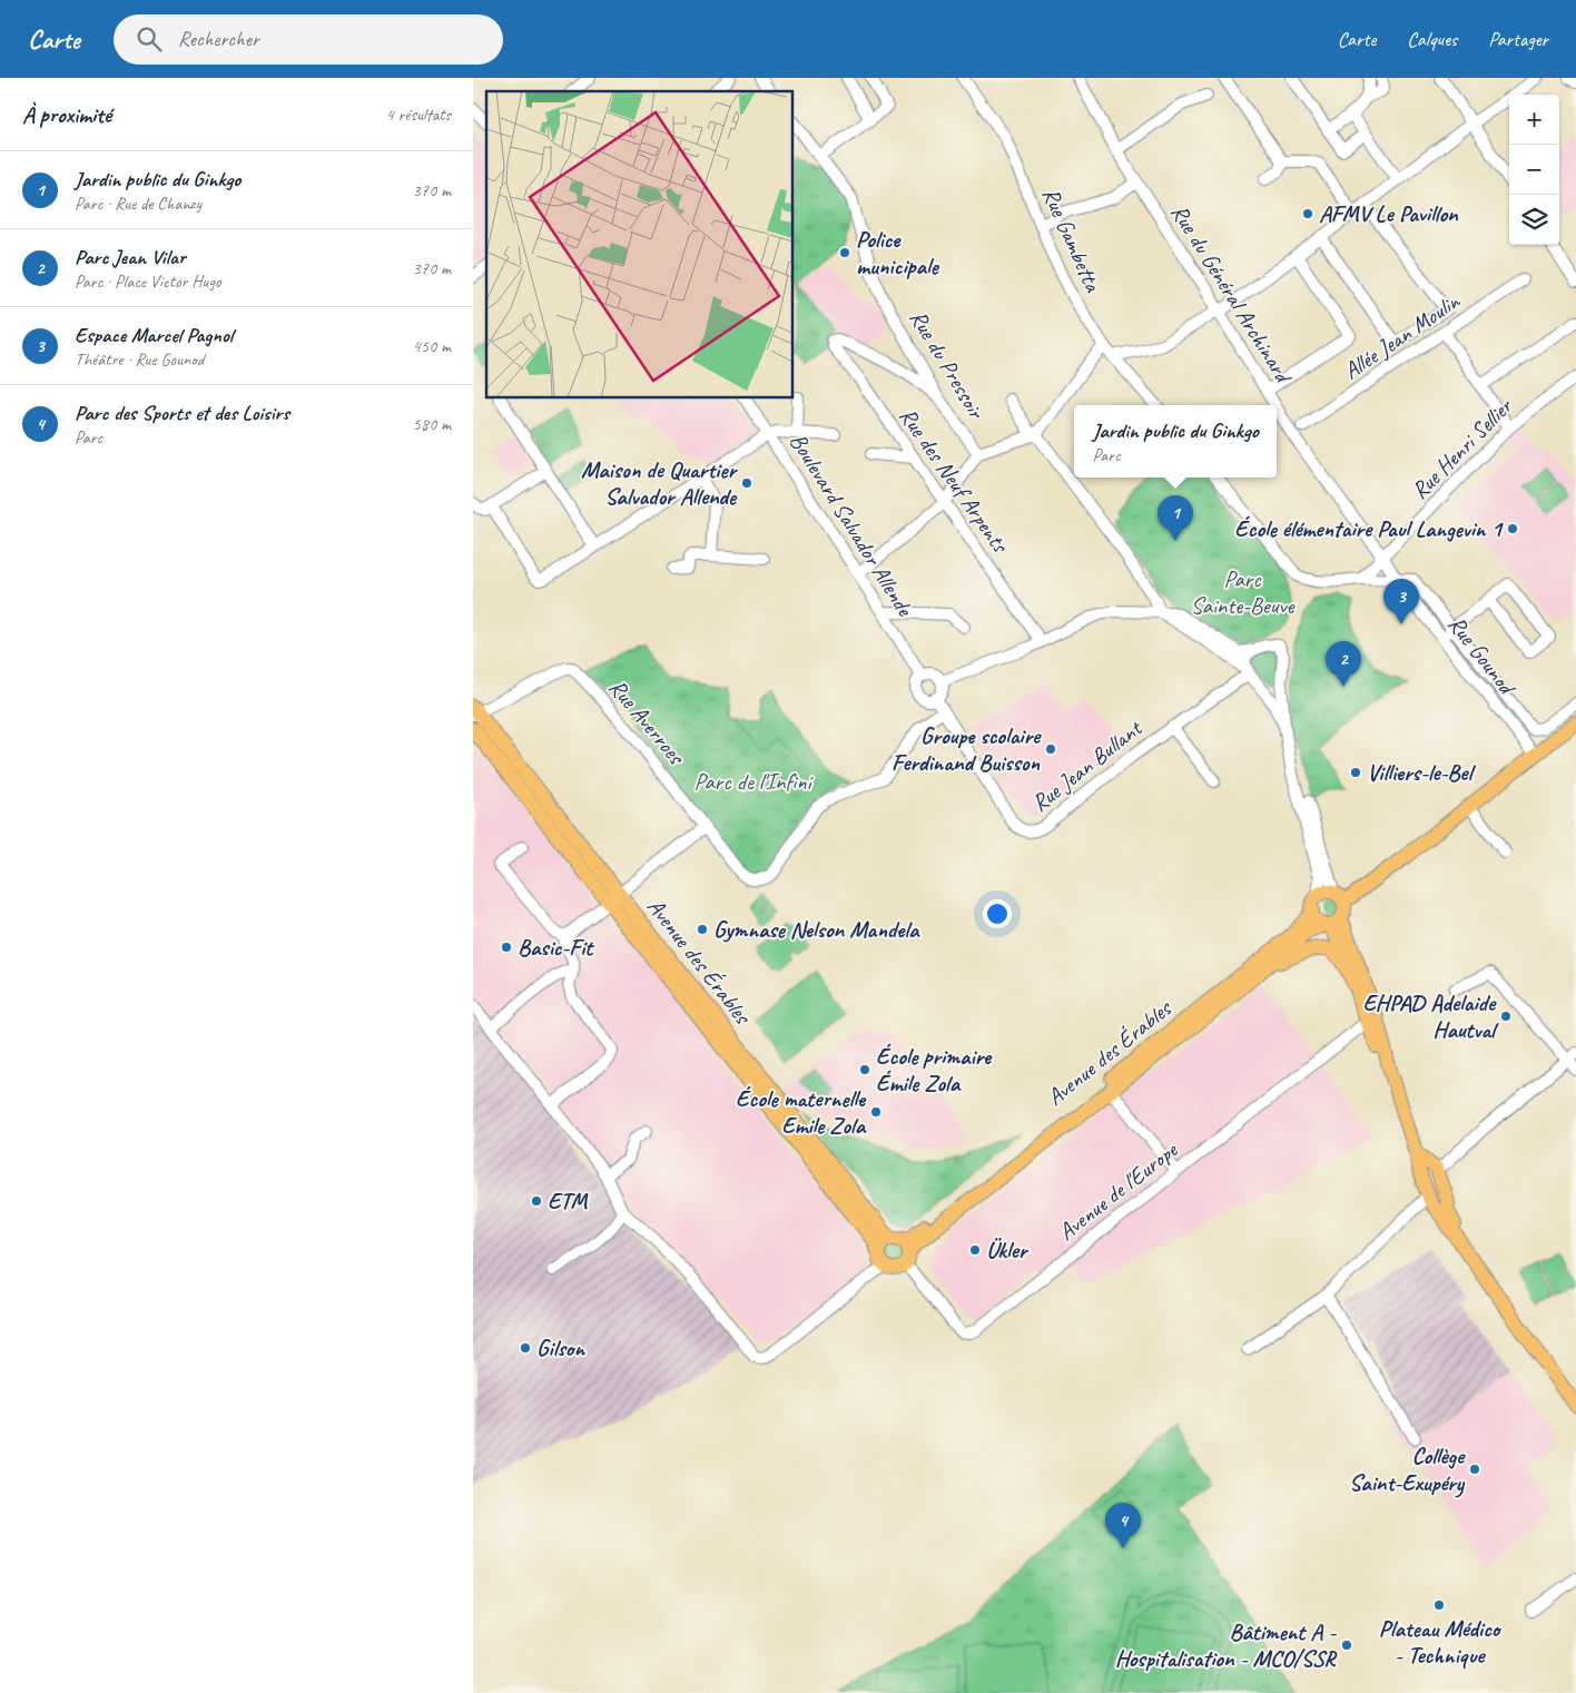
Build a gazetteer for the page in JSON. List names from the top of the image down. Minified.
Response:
{"streets":{"main road":["Avenue des Érables"],"street":["Rue Gambetta","Rue du Général Archinard","Allée Jean Moulin","Rue du Pressoir","Rue Henri Sellier","Rue des Neuf Arpents","Boulevard Salvador Allende","Rue Gounod","Rue Averroes","Rue Jean Bullant","Avenue de l'Europe"]},"crossings":[["Rue du Général Archinard","Rue Henri Sellier"],["Rue du Général Archinard","Rue Gounod"],["Rue du Pressoir","Rue des Neuf Arpents"],["Boulevard Salvador Allende","Rue Jean Bullant"],["Rue Averroes","Rue Jean Bullant"],["Rue Averroes","Avenue des Érables"],["Avenue des Érables","Avenue de l'Europe"]],"parks":["Parc Sainte-Beuve","Parc de l'Infini"],"places":["AFMV Le Pavillon","Police municipale","Maison de Quartier Salvador Allende","École élémentaire Paul Langevin 1","Groupe scolaire Ferdinand Buisson","Villiers-le-Bel","Gymnase Nelson Mandela","Basic-Fit","EHPAD Adelaide Hautval","École primaire Émile Zola","École maternelle Emile Zola","ETM","Ükler","Gilson","Collège Saint-Exupéry","Plateau Médico - Technique","Bâtiment A - Hospitalisation - MCO/SSR"],"page":{"header":"Carte","search":"Rechercher","nav":["Carte","Calques","Partager"],"heading":["À proximité","4 résultats"],"map_buttons":["+","−"],"list":[{"mark":"1","name":"Jardin public du Ginkgo","note":"Parc · Rue de Chanzy","value":"370 m"},{"mark":"2","name":"Parc Jean Vilar","note":"Parc · Place Victor Hugo","value":"370 m"},{"mark":"3","name":"Espace Marcel Pagnol","note":"Théâtre · Rue Gounod","value":"450 m"},{"mark":"4","name":"Parc des Sports et des Loisirs","note":"Parc","value":"580 m"}],"popup":["Jardin public du Ginkgo","Parc"],"pins":["1","3","2","4"]}}
